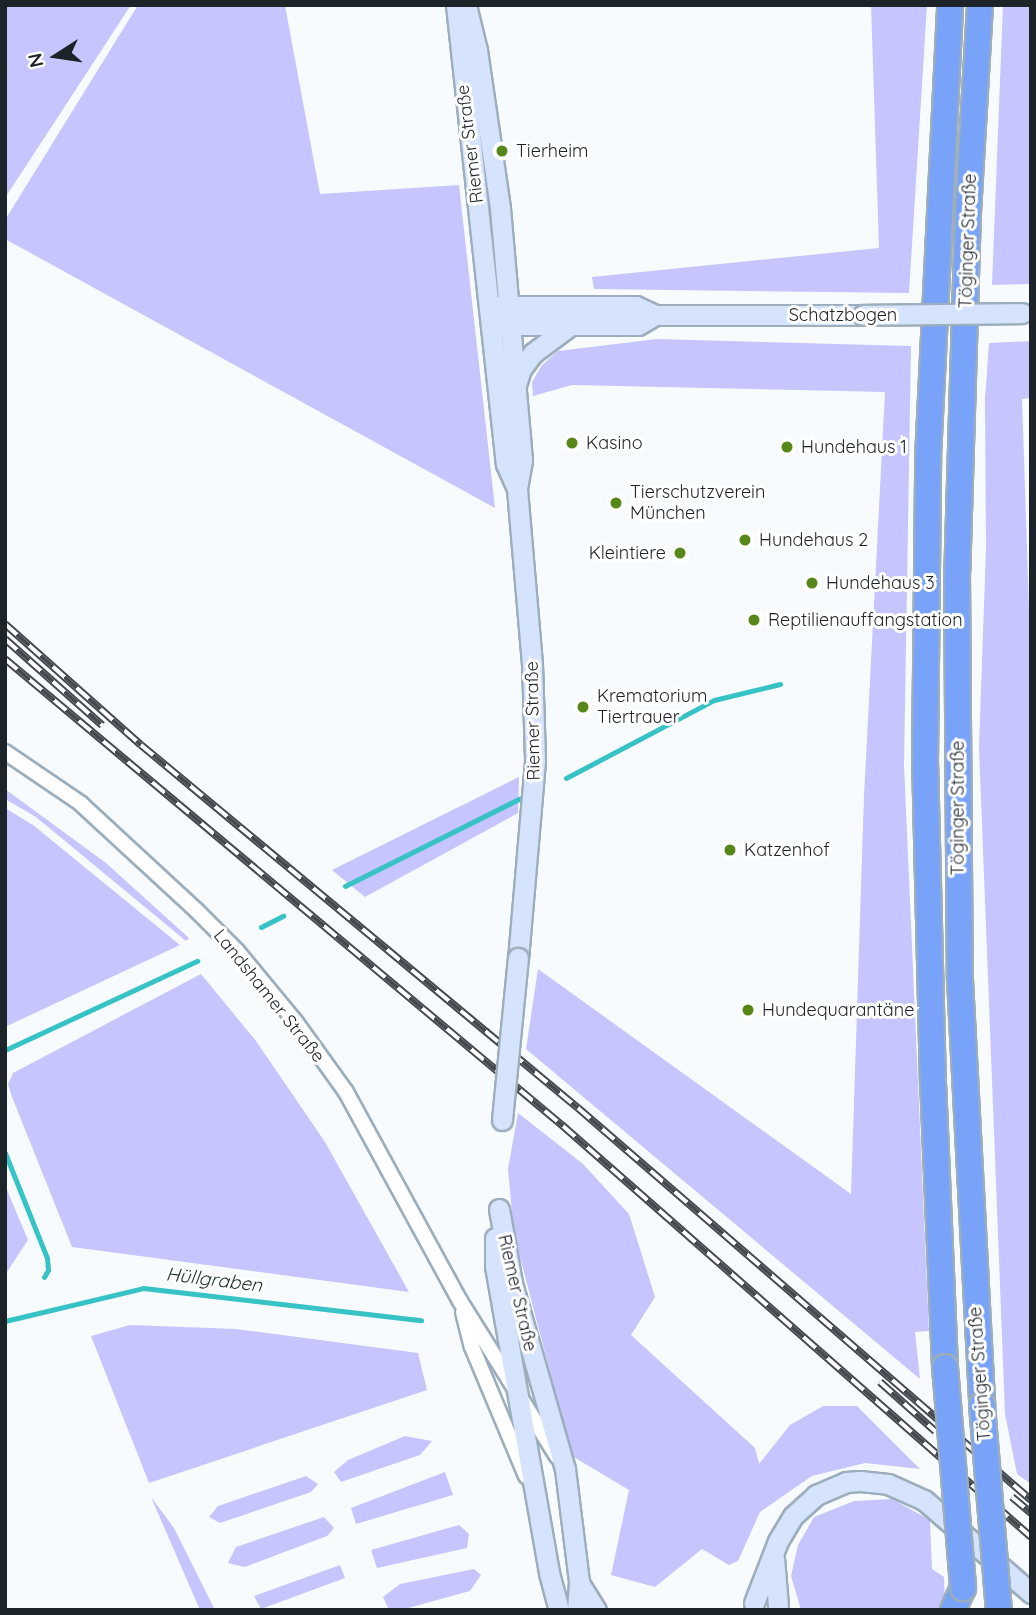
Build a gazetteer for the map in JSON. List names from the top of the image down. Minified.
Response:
{"streets":{"highway":["Töginger Straße"],"street":["Riemer Straße","Schatzbogen","Landshamer Straße"]},"crossings":[["Riemer Straße","Schatzbogen"],["Riemer Straße","Landshamer Straße"]],"water":["Hüllgraben"],"places":["Tierheim","Kasino","Hundehaus 1","Tierschutzverein München","Hundehaus 2","Kleintiere","Hundehaus 3","Reptilienauffangstation","Krematorium Tiertrauer","Katzenhof","Hundequarantäne"],"north":"left"}
